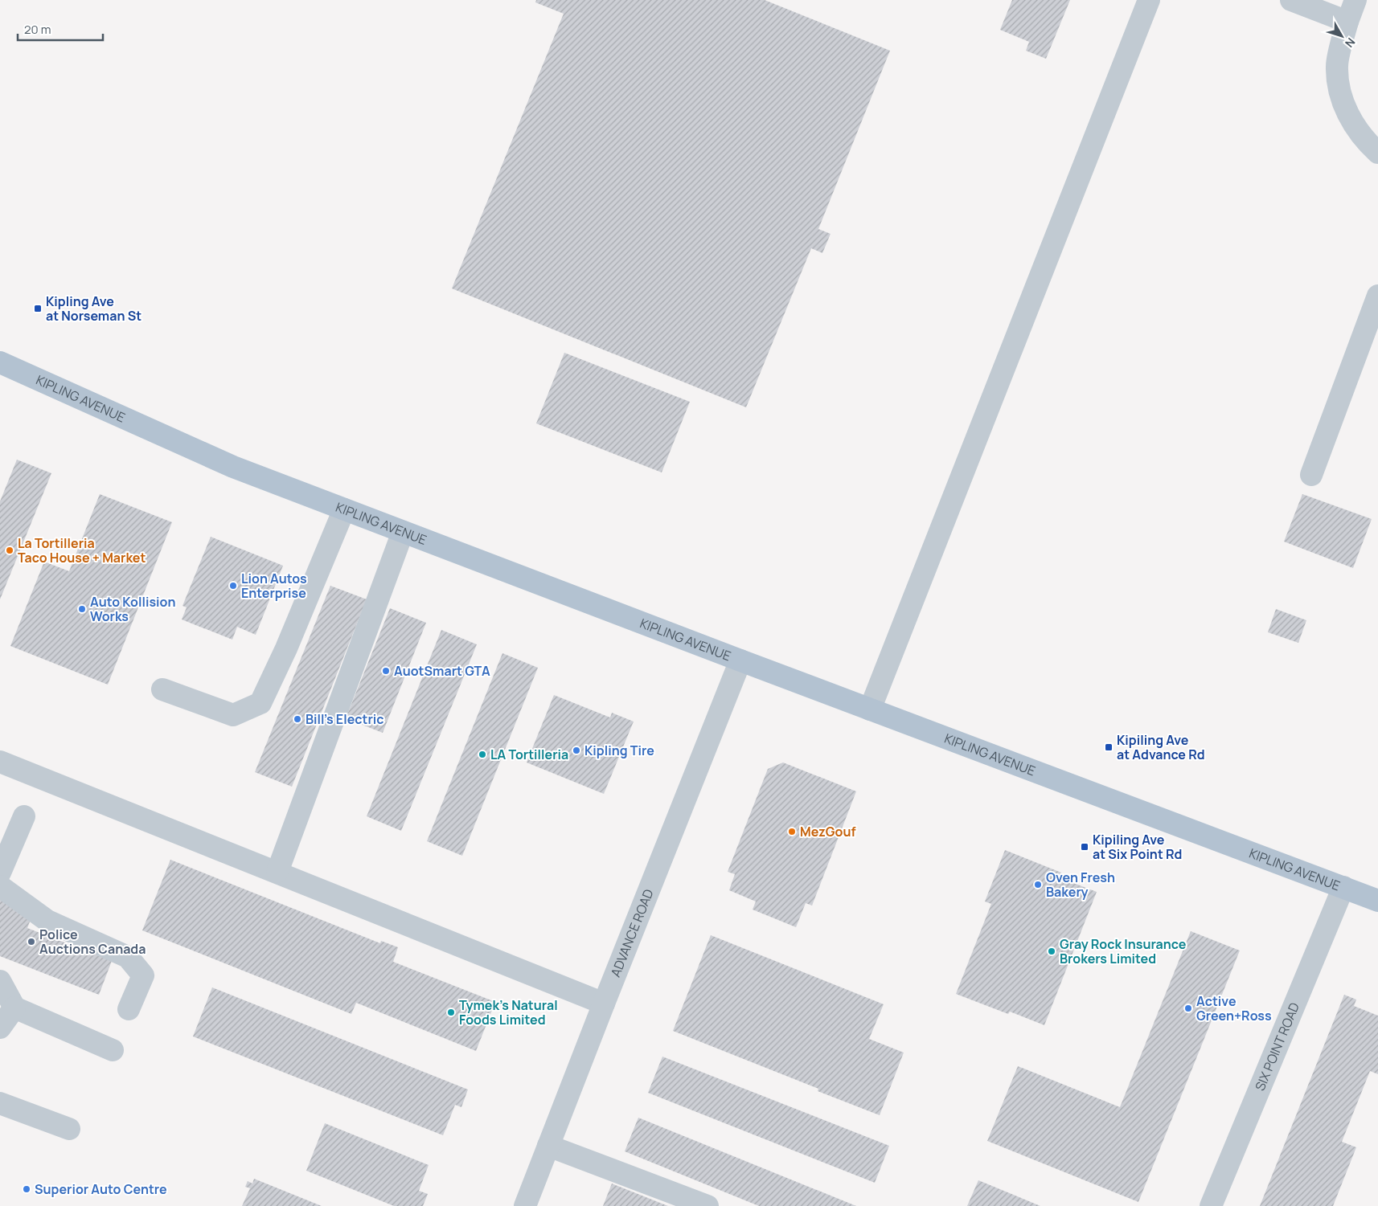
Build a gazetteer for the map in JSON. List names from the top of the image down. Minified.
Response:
{"streets":{"main road":["KIPLING AVENUE"],"street":["ADVANCE ROAD","SIX POINT ROAD"]},"crossings":[["KIPLING AVENUE","ADVANCE ROAD"],["KIPLING AVENUE","SIX POINT ROAD"]],"places":{"transit":["Kipling Ave at Norseman St","Kipiling Ave at Advance Rd","Kipiling Ave at Six Point Rd"],"other":["La Tortilleria Taco House + Market","Lion Autos Enterprise","Auto Kollision Works","AuotSmart GTA","Bill's Electric","Kipling Tire","LA Tortilleria","MezGouf","Oven Fresh Bakery","Police Auctions Canada","Gray Rock Insurance Brokers Limited","Active Green+Ross","Tymek's Natural Foods Limited","Superior Auto Centre"]},"scale_bar":"20 m","north":"bottom right"}
